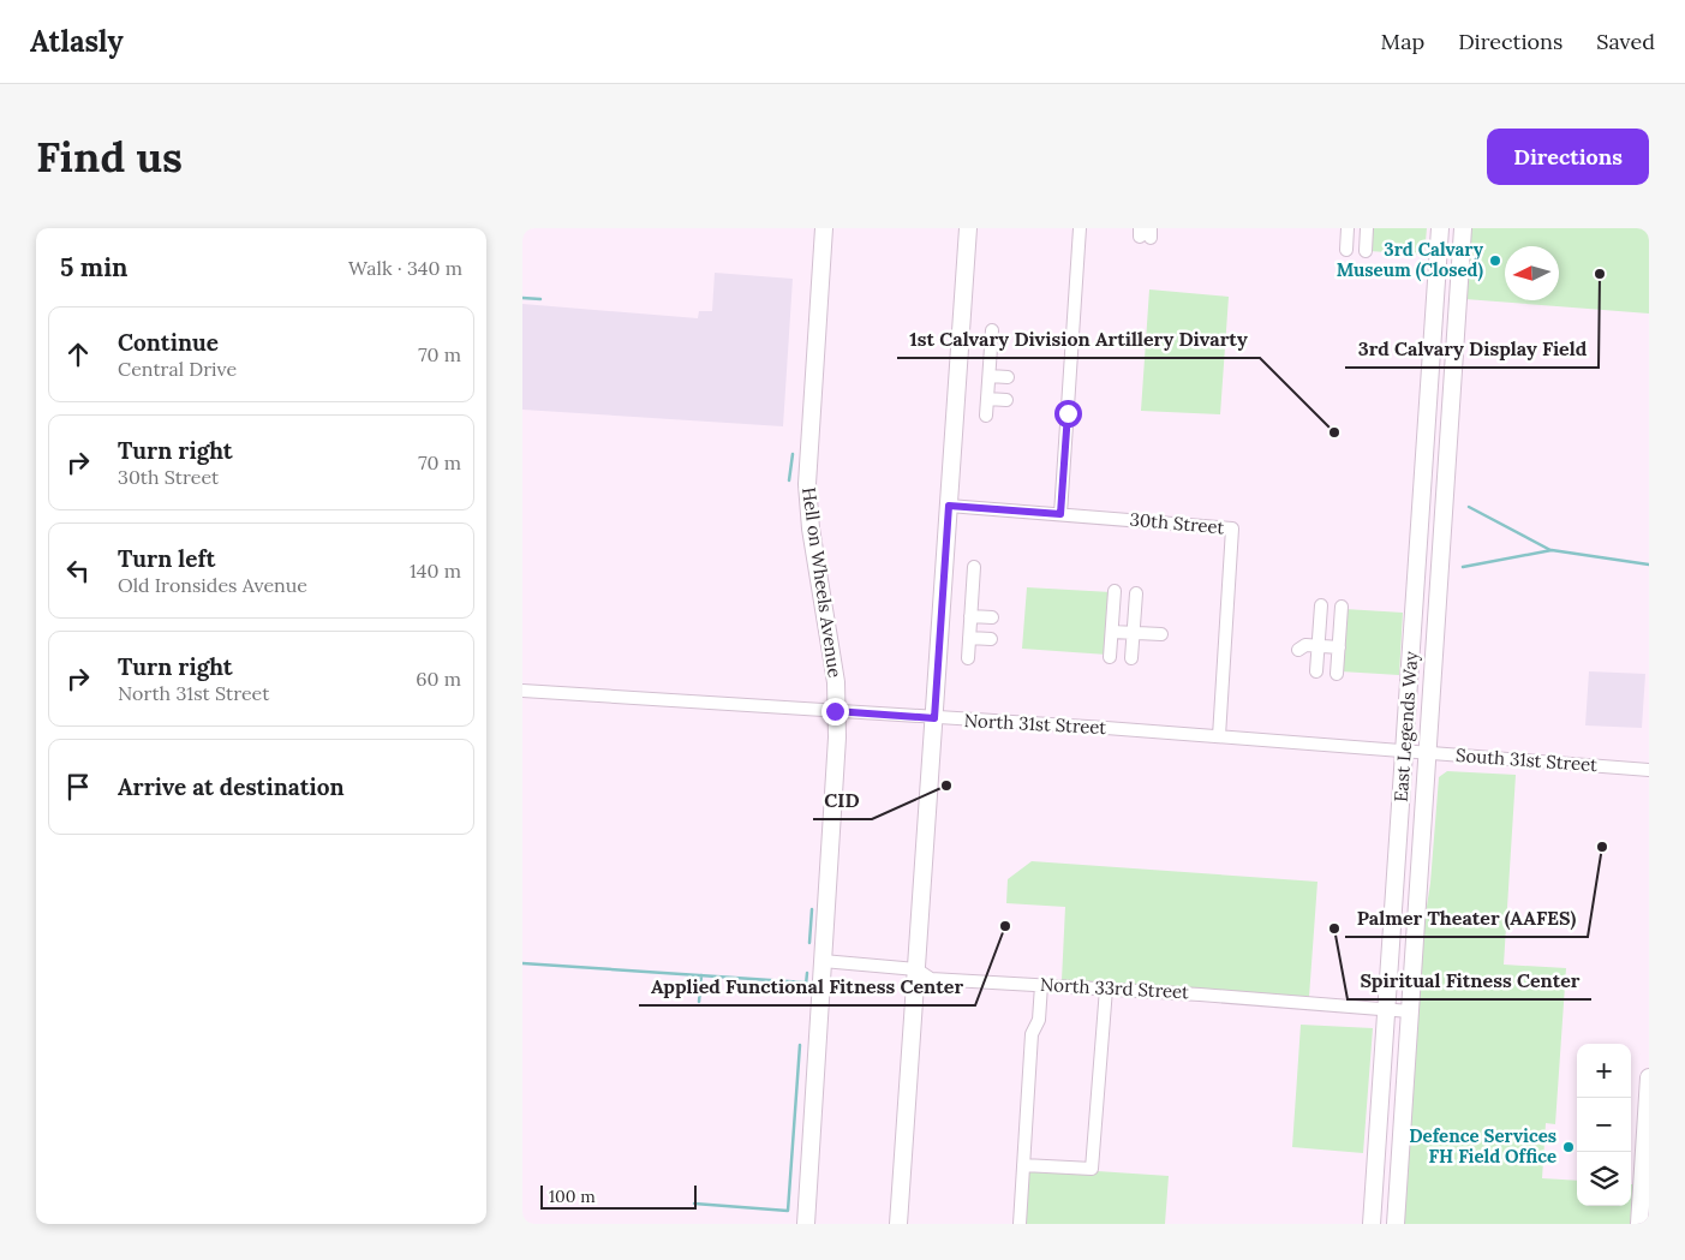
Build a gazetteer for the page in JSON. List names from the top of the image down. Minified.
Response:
{"streets":{"street":["30th Street","Hell on Wheels Avenue","North 31st Street","East Legends Way","South 31st Street","North 33rd Street"]},"crossings":[["30th Street","North 31st Street"],["Hell on Wheels Avenue","North 31st Street"],["Hell on Wheels Avenue","North 33rd Street"],["North 31st Street","East Legends Way"],["North 31st Street","South 31st Street"],["East Legends Way","South 31st Street"],["East Legends Way","North 33rd Street"]],"places":["3rd Calvary Museum (Closed)","3rd Calvary Display Field","1st Calvary Division Artillery Divarty","CID","Palmer Theater (AAFES)","Applied Functional Fitness Center","Spiritual Fitness Center","Defence Services FH Field Office"],"scale_bar":"100 m","north":"left","page":{"header":"Atlasly","nav":["Map","Directions","Saved"],"buttons":"Directions","title":"Find us","heading":["5 min","Walk · 340 m"],"list":[["Continue","Central Drive","70 m"],["Turn right","30th Street","70 m"],["Turn left","Old Ironsides Avenue","140 m"],["Turn right","North 31st Street","60 m"],"Arrive at destination"],"map_buttons":["+","−"],"scale":"100 m"}}
